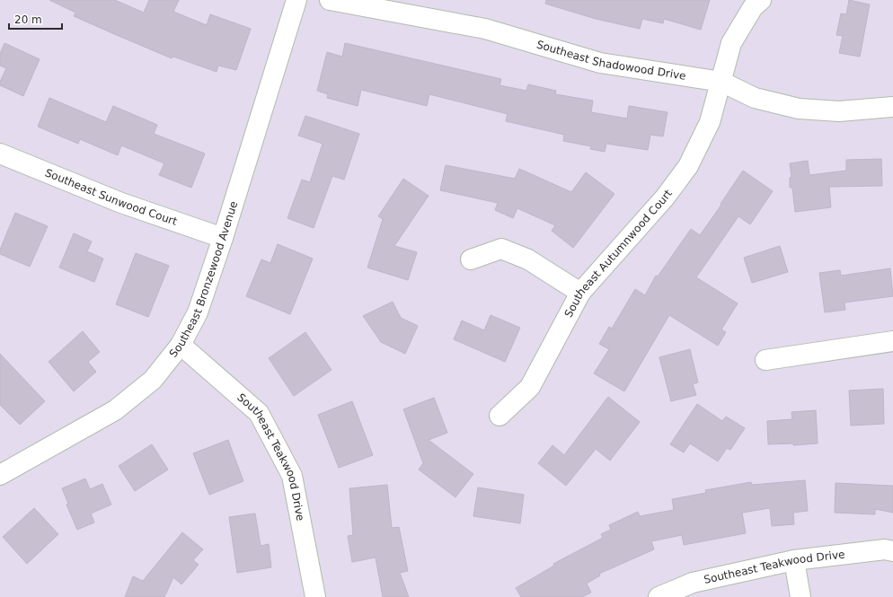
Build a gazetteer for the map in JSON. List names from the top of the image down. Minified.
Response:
{"streets":{"street":["Southeast Shadowood Drive","Southeast Sunwood Court","Southeast Autumnwood Court","Southeast Bronzewood Avenue","Southeast Teakwood Drive"]},"crossings":[["Southeast Shadowood Drive","Southeast Autumnwood Court"],["Southeast Sunwood Court","Southeast Bronzewood Avenue"],["Southeast Bronzewood Avenue","Southeast Teakwood Drive"]],"scale_bar":"20 m"}
